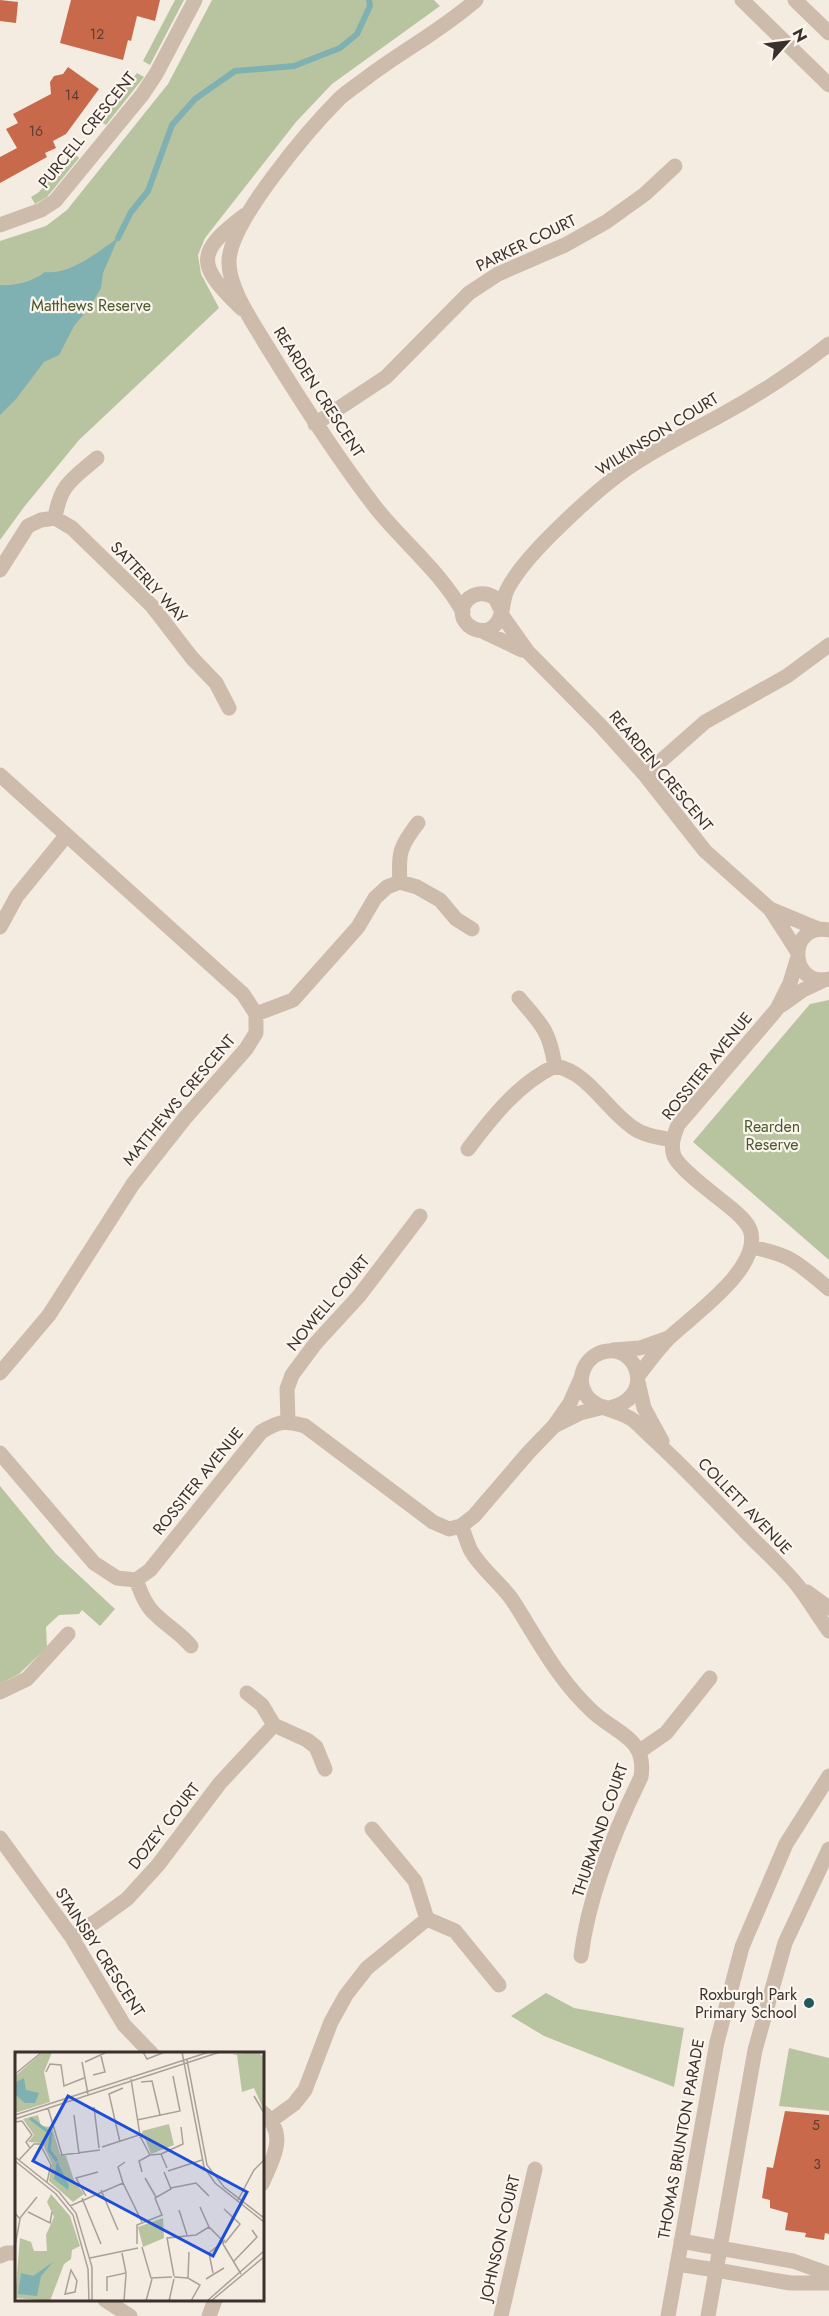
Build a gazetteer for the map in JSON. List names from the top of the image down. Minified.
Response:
{"streets":{"street":["PURCELL CRESCENT","PARKER COURT","REARDEN CRESCENT","WILKINSON COURT","SATTERLY WAY","ROSSITER AVENUE","MATTHEWS CRESCENT","NOWELL COURT","COLLETT AVENUE","DOZEY COURT","THURMAND COURT","STAINSBY CRESCENT","THOMAS BRUNTON PARADE","JOHNSON COURT"]},"crossings":[["PARKER COURT","REARDEN CRESCENT"],["REARDEN CRESCENT","WILKINSON COURT"],["REARDEN CRESCENT","ROSSITER AVENUE"],["ROSSITER AVENUE","NOWELL COURT"],["DOZEY COURT","STAINSBY CRESCENT"]],"parks":["Matthews Reserve","Rearden Reserve"],"places":["Roxburgh Park Primary School"],"house_numbers":["12","14","16","5","3"],"north":"top right"}
